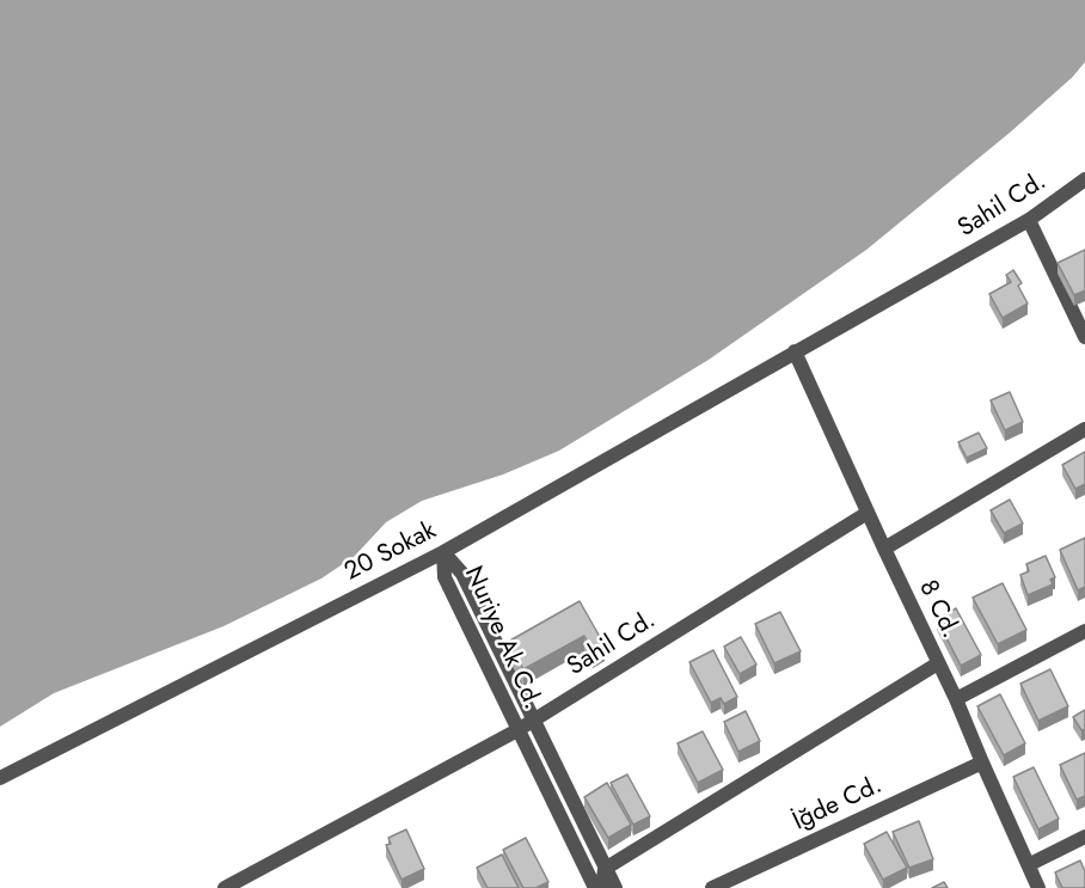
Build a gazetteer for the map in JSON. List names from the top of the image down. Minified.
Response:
{"streets":{"street":["Sahil Cd.","20 Sokak","8 Cd.","Nuriye Ak Cd.","İğde Cd."]},"crossings":[["Sahil Cd.","20 Sokak"],["Sahil Cd.","8 Cd."],["Sahil Cd.","Nuriye Ak Cd."],["20 Sokak","8 Cd."],["20 Sokak","Nuriye Ak Cd."],["8 Cd.","İğde Cd."]]}
